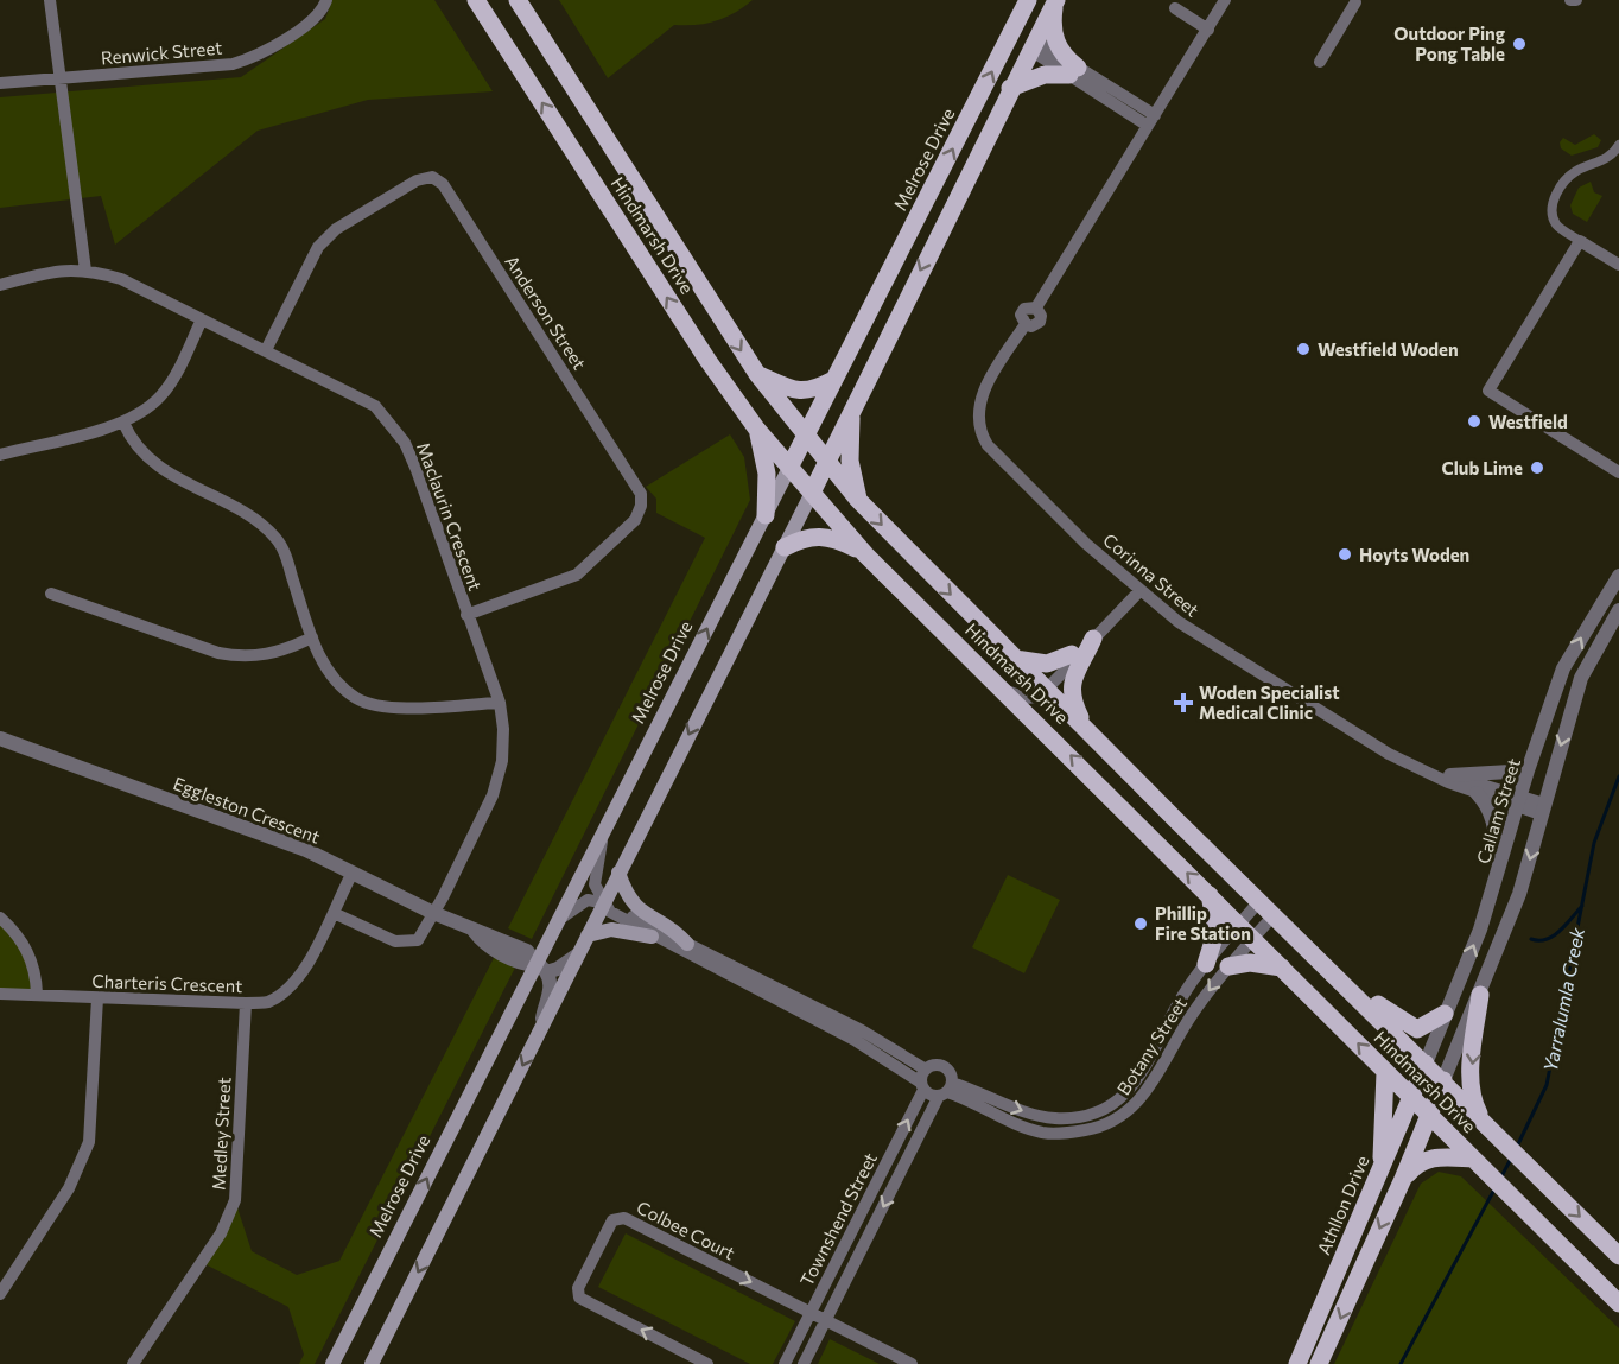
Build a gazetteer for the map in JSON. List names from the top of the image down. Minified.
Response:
{"streets":{"main road":["Melrose Drive","Hindmarsh Drive","Athllon Drive"],"street":["Renwick Street","Anderson Street","Maclaurin Crescent","Corinna Street","Eggleston Crescent","Callam Street","Charteris Crescent","Botany Street","Medley Street","Townshend Street","Colbee Court"]},"crossings":[["Melrose Drive","Hindmarsh Drive"],["Melrose Drive","Eggleston Crescent"],["Hindmarsh Drive","Callam Street"],["Hindmarsh Drive","Botany Street"],["Hindmarsh Drive","Athllon Drive"],["Anderson Street","Maclaurin Crescent"],["Maclaurin Crescent","Eggleston Crescent"],["Maclaurin Crescent","Charteris Crescent"],["Corinna Street","Callam Street"],["Eggleston Crescent","Charteris Crescent"],["Callam Street","Athllon Drive"],["Charteris Crescent","Medley Street"],["Botany Street","Townshend Street"],["Townshend Street","Colbee Court"]],"water":["Yarralumla Creek"],"places":{"other":["Outdoor Ping Pong Table","Westfield Woden","Westfield","Club Lime","Hoyts Woden","Phillip Fire Station"],"health":["Woden Specialist Medical Clinic"]}}
